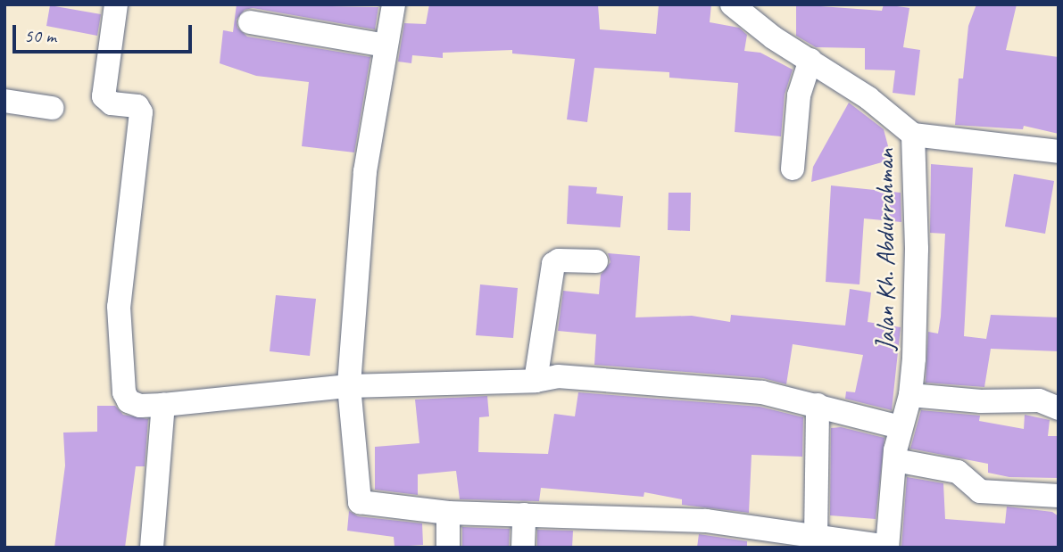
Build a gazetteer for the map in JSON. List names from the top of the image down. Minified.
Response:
{"streets":{"street":["Jalan Kh. Abdurrahman"]},"scale_bar":"50 m"}
